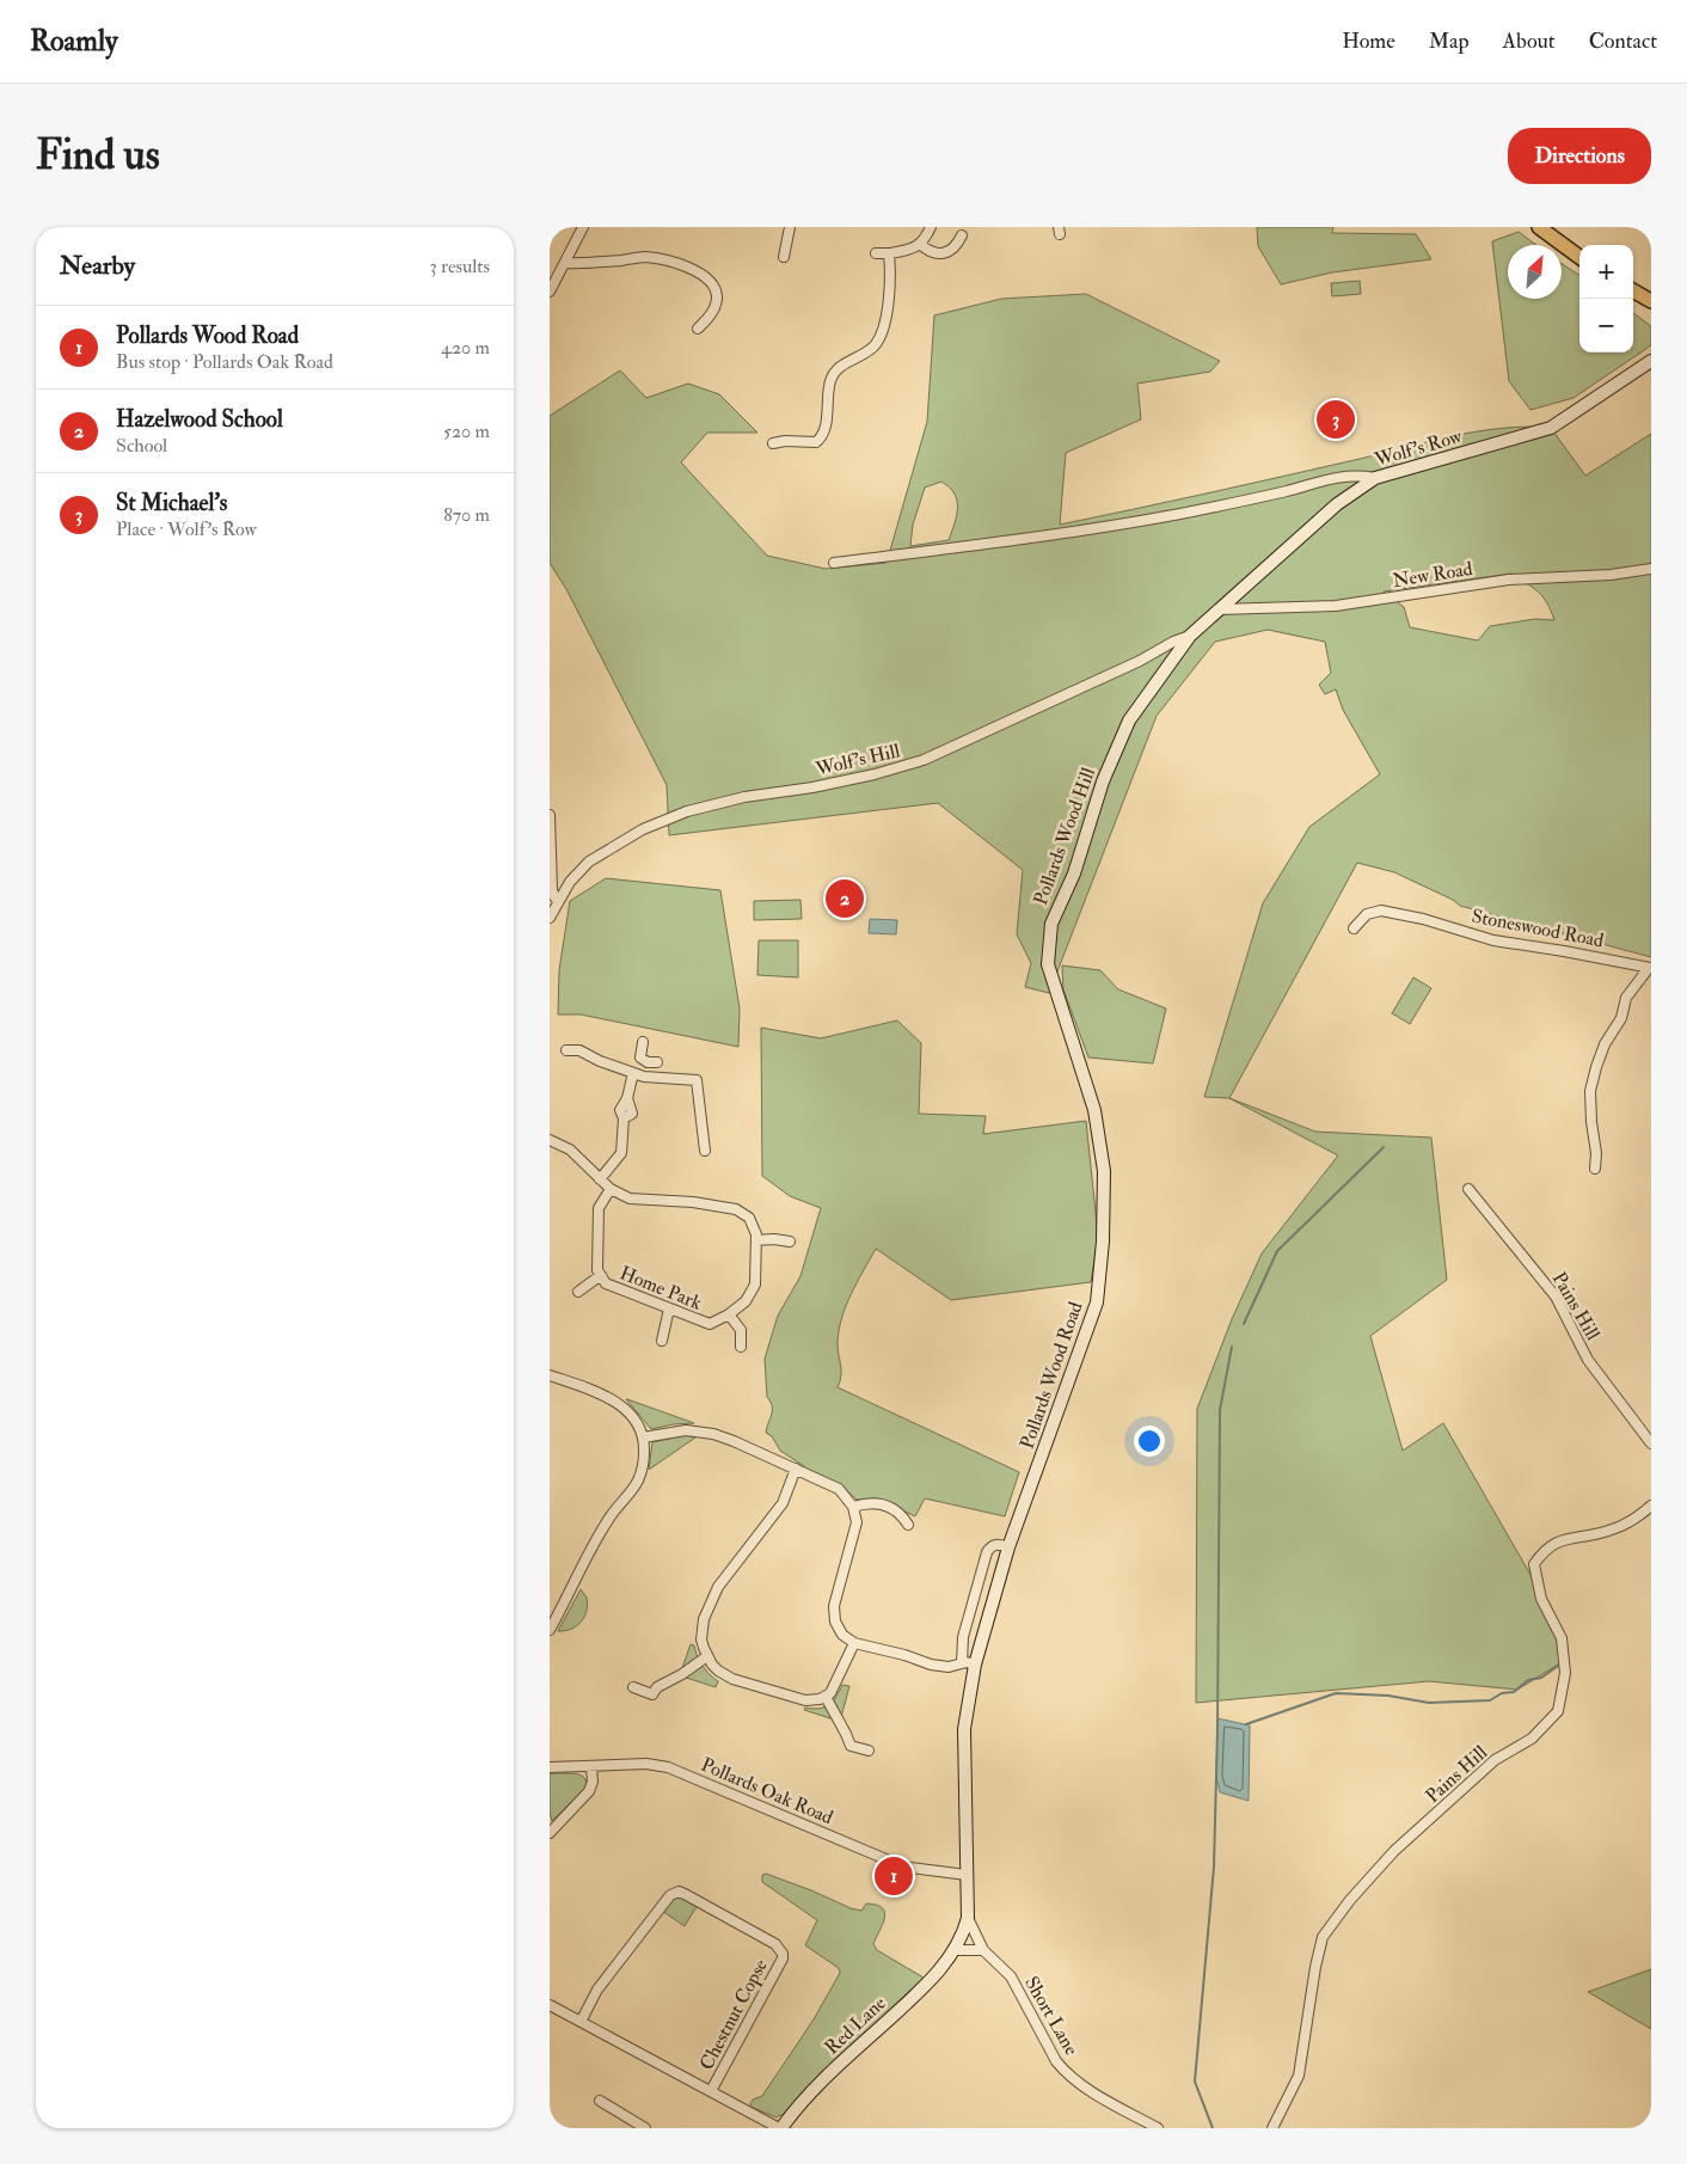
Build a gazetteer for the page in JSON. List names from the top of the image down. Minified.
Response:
{"streets":{"street":["Wolf's Row","New Road","Wolf's Hill","Pollards Wood Hill","Stoneswood Road","Home Park","Pains Hill","Pollards Wood Road","Pollards Oak Road","Chestnut Copse","Short Lane","Red Lane"]},"crossings":[["Wolf's Row","New Road"],["Wolf's Row","Pollards Wood Hill"],["New Road","Pollards Wood Hill"],["Wolf's Hill","Pollards Wood Hill"],["Pollards Wood Hill","Pollards Wood Road"],["Pollards Wood Road","Pollards Oak Road"],["Pollards Wood Road","Short Lane"],["Pollards Wood Road","Red Lane"],["Chestnut Copse","Red Lane"]],"north":"top right","page":{"header":"Roamly","nav":["Home","Map","About","Contact"],"buttons":"Directions","title":"Find us","heading":["Nearby","3 results"],"map_buttons":["+","−"],"list":[{"mark":"1","name":"Pollards Wood Road","note":"Bus stop · Pollards Oak Road","value":"420 m"},{"mark":"2","name":"Hazelwood School","note":"School","value":"520 m"},{"mark":"3","name":"St Michael's","note":"Place · Wolf's Row","value":"870 m"}],"pins":["3","2","1"]}}
